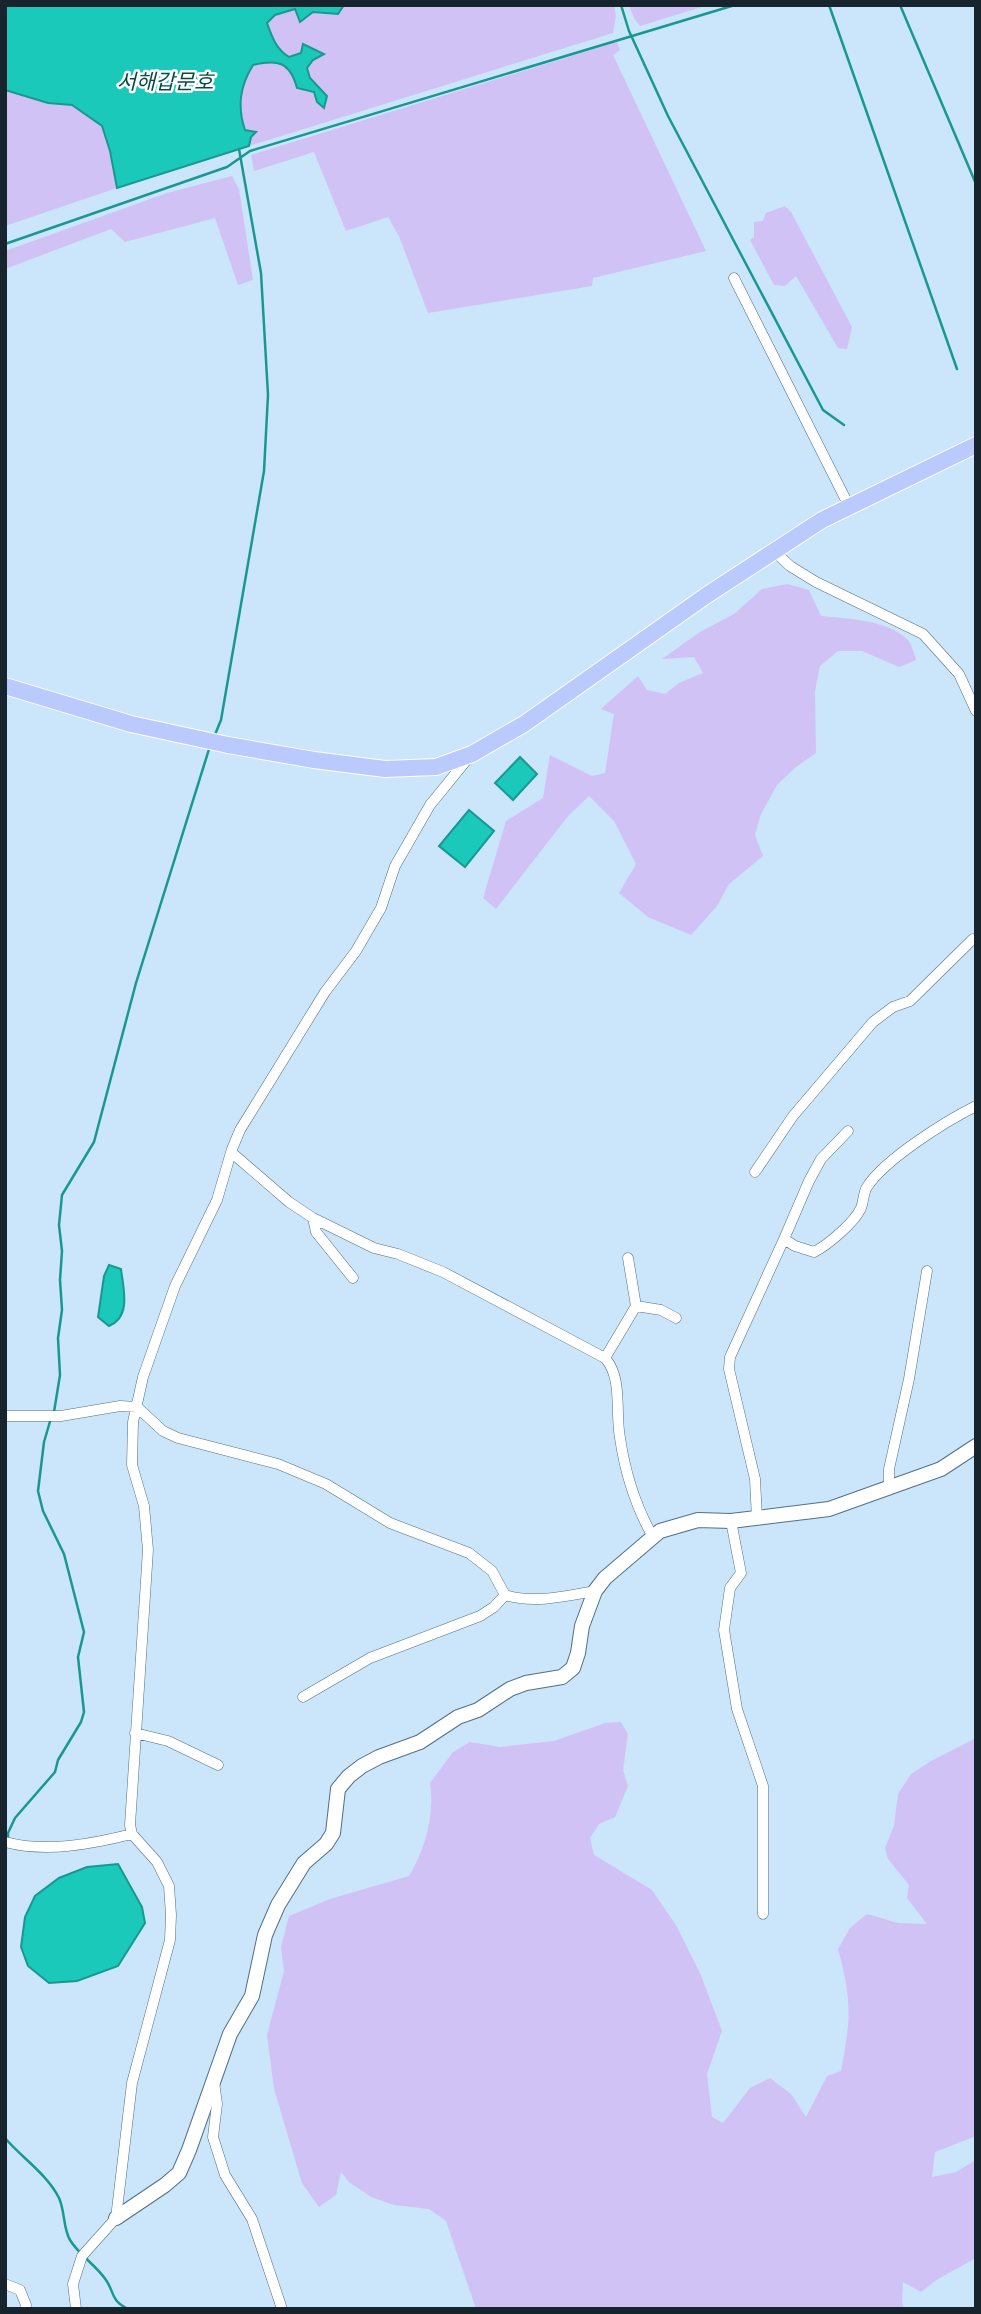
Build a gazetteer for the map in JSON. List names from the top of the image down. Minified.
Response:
{"water":["서해갑문호"]}
